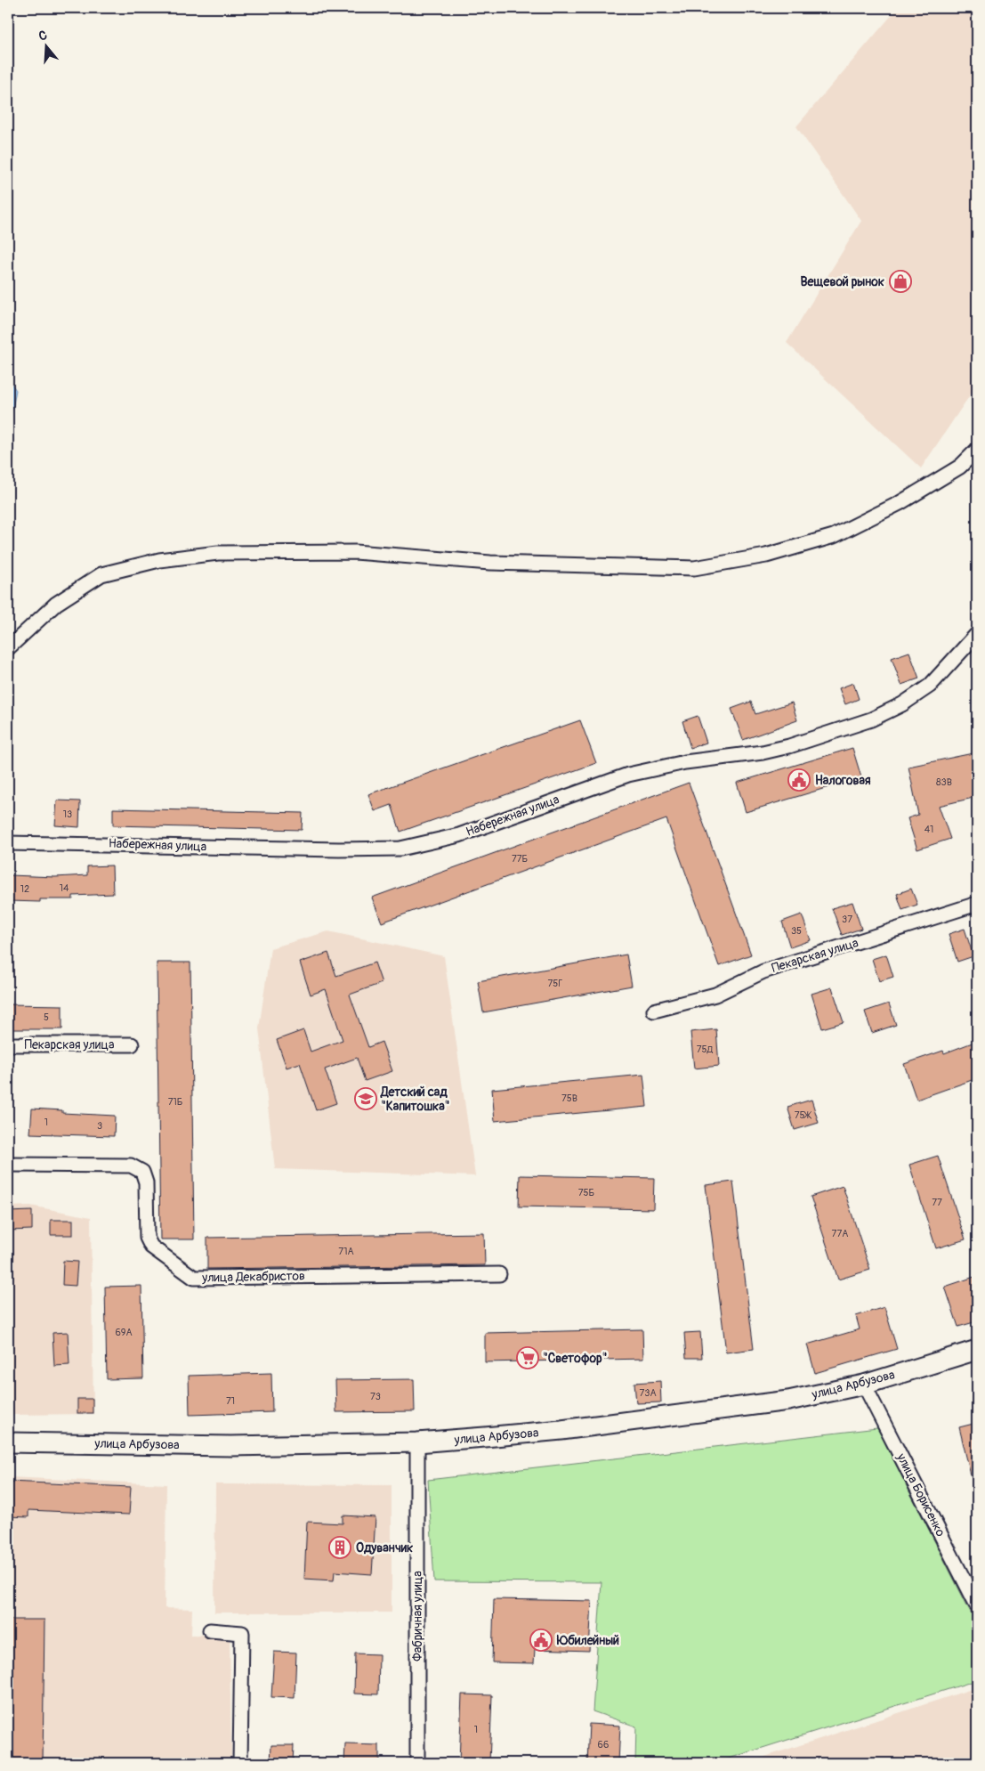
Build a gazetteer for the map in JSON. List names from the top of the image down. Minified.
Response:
{"streets":{"street":["Набережная улица","Пекарская улица","улица Декабристов","улица Арбузова","улица Борисенко","Фабричная улица"]},"crossings":[["улица Арбузова","улица Борисенко"],["улица Арбузова","Фабричная улица"]],"places":{"shop":["Вещевой рынок"],"public building":["Налоговая","Юбилейный"],"school or university":["Детский сад \"Капитошка\""],"supermarket":["\"Светофор\""],"building":["Одуванчик"]},"house_numbers":["83В","13","41","77Б","14","12","37","35","75Г","5","75Д","75В","71Б","75Ж","1","3","75Б","77","77А","71А","69А","73А","73","71","1","66"],"north":"top"}
